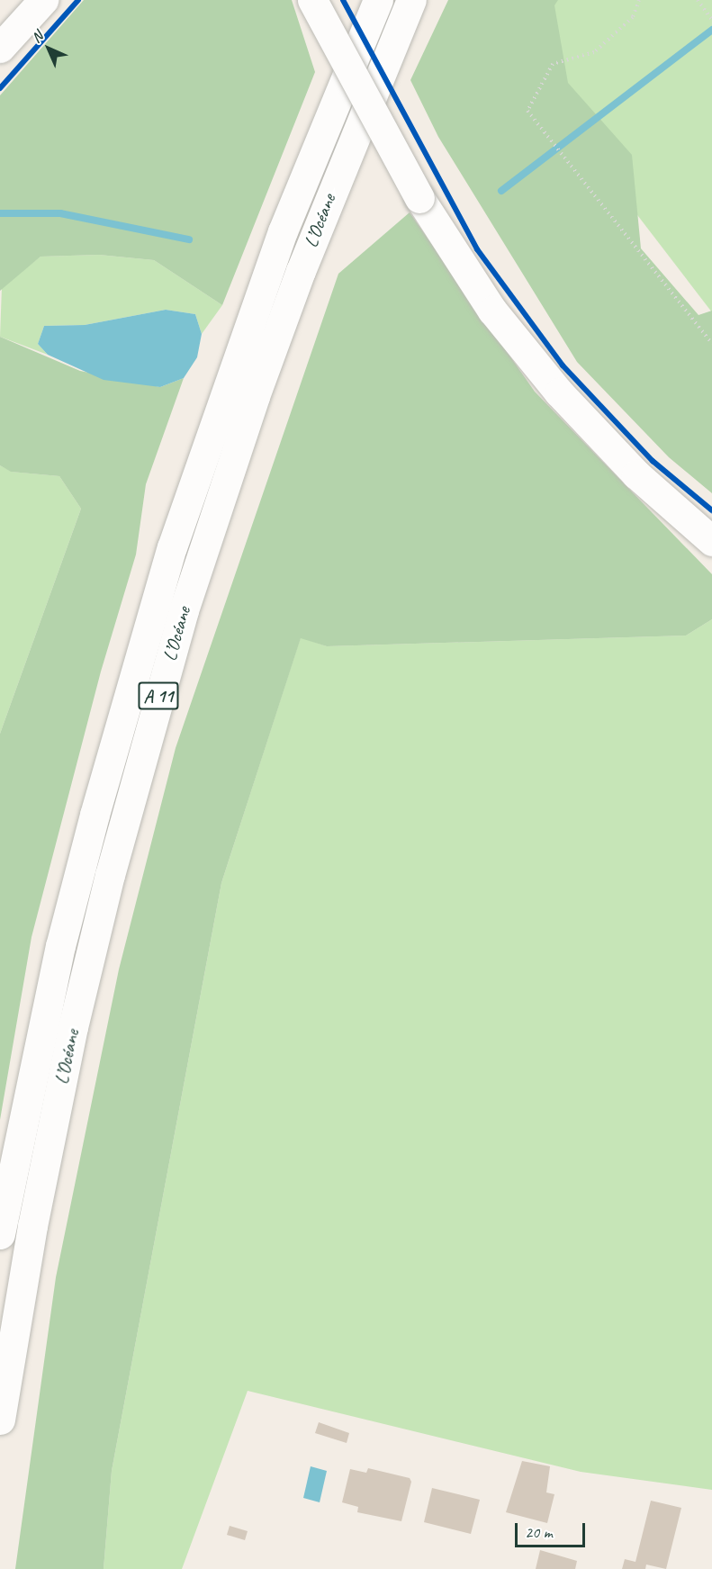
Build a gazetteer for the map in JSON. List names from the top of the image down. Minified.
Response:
{"streets":{"main road":["L’Océane","A 11"]},"scale_bar":"20 m","north":"top left"}
